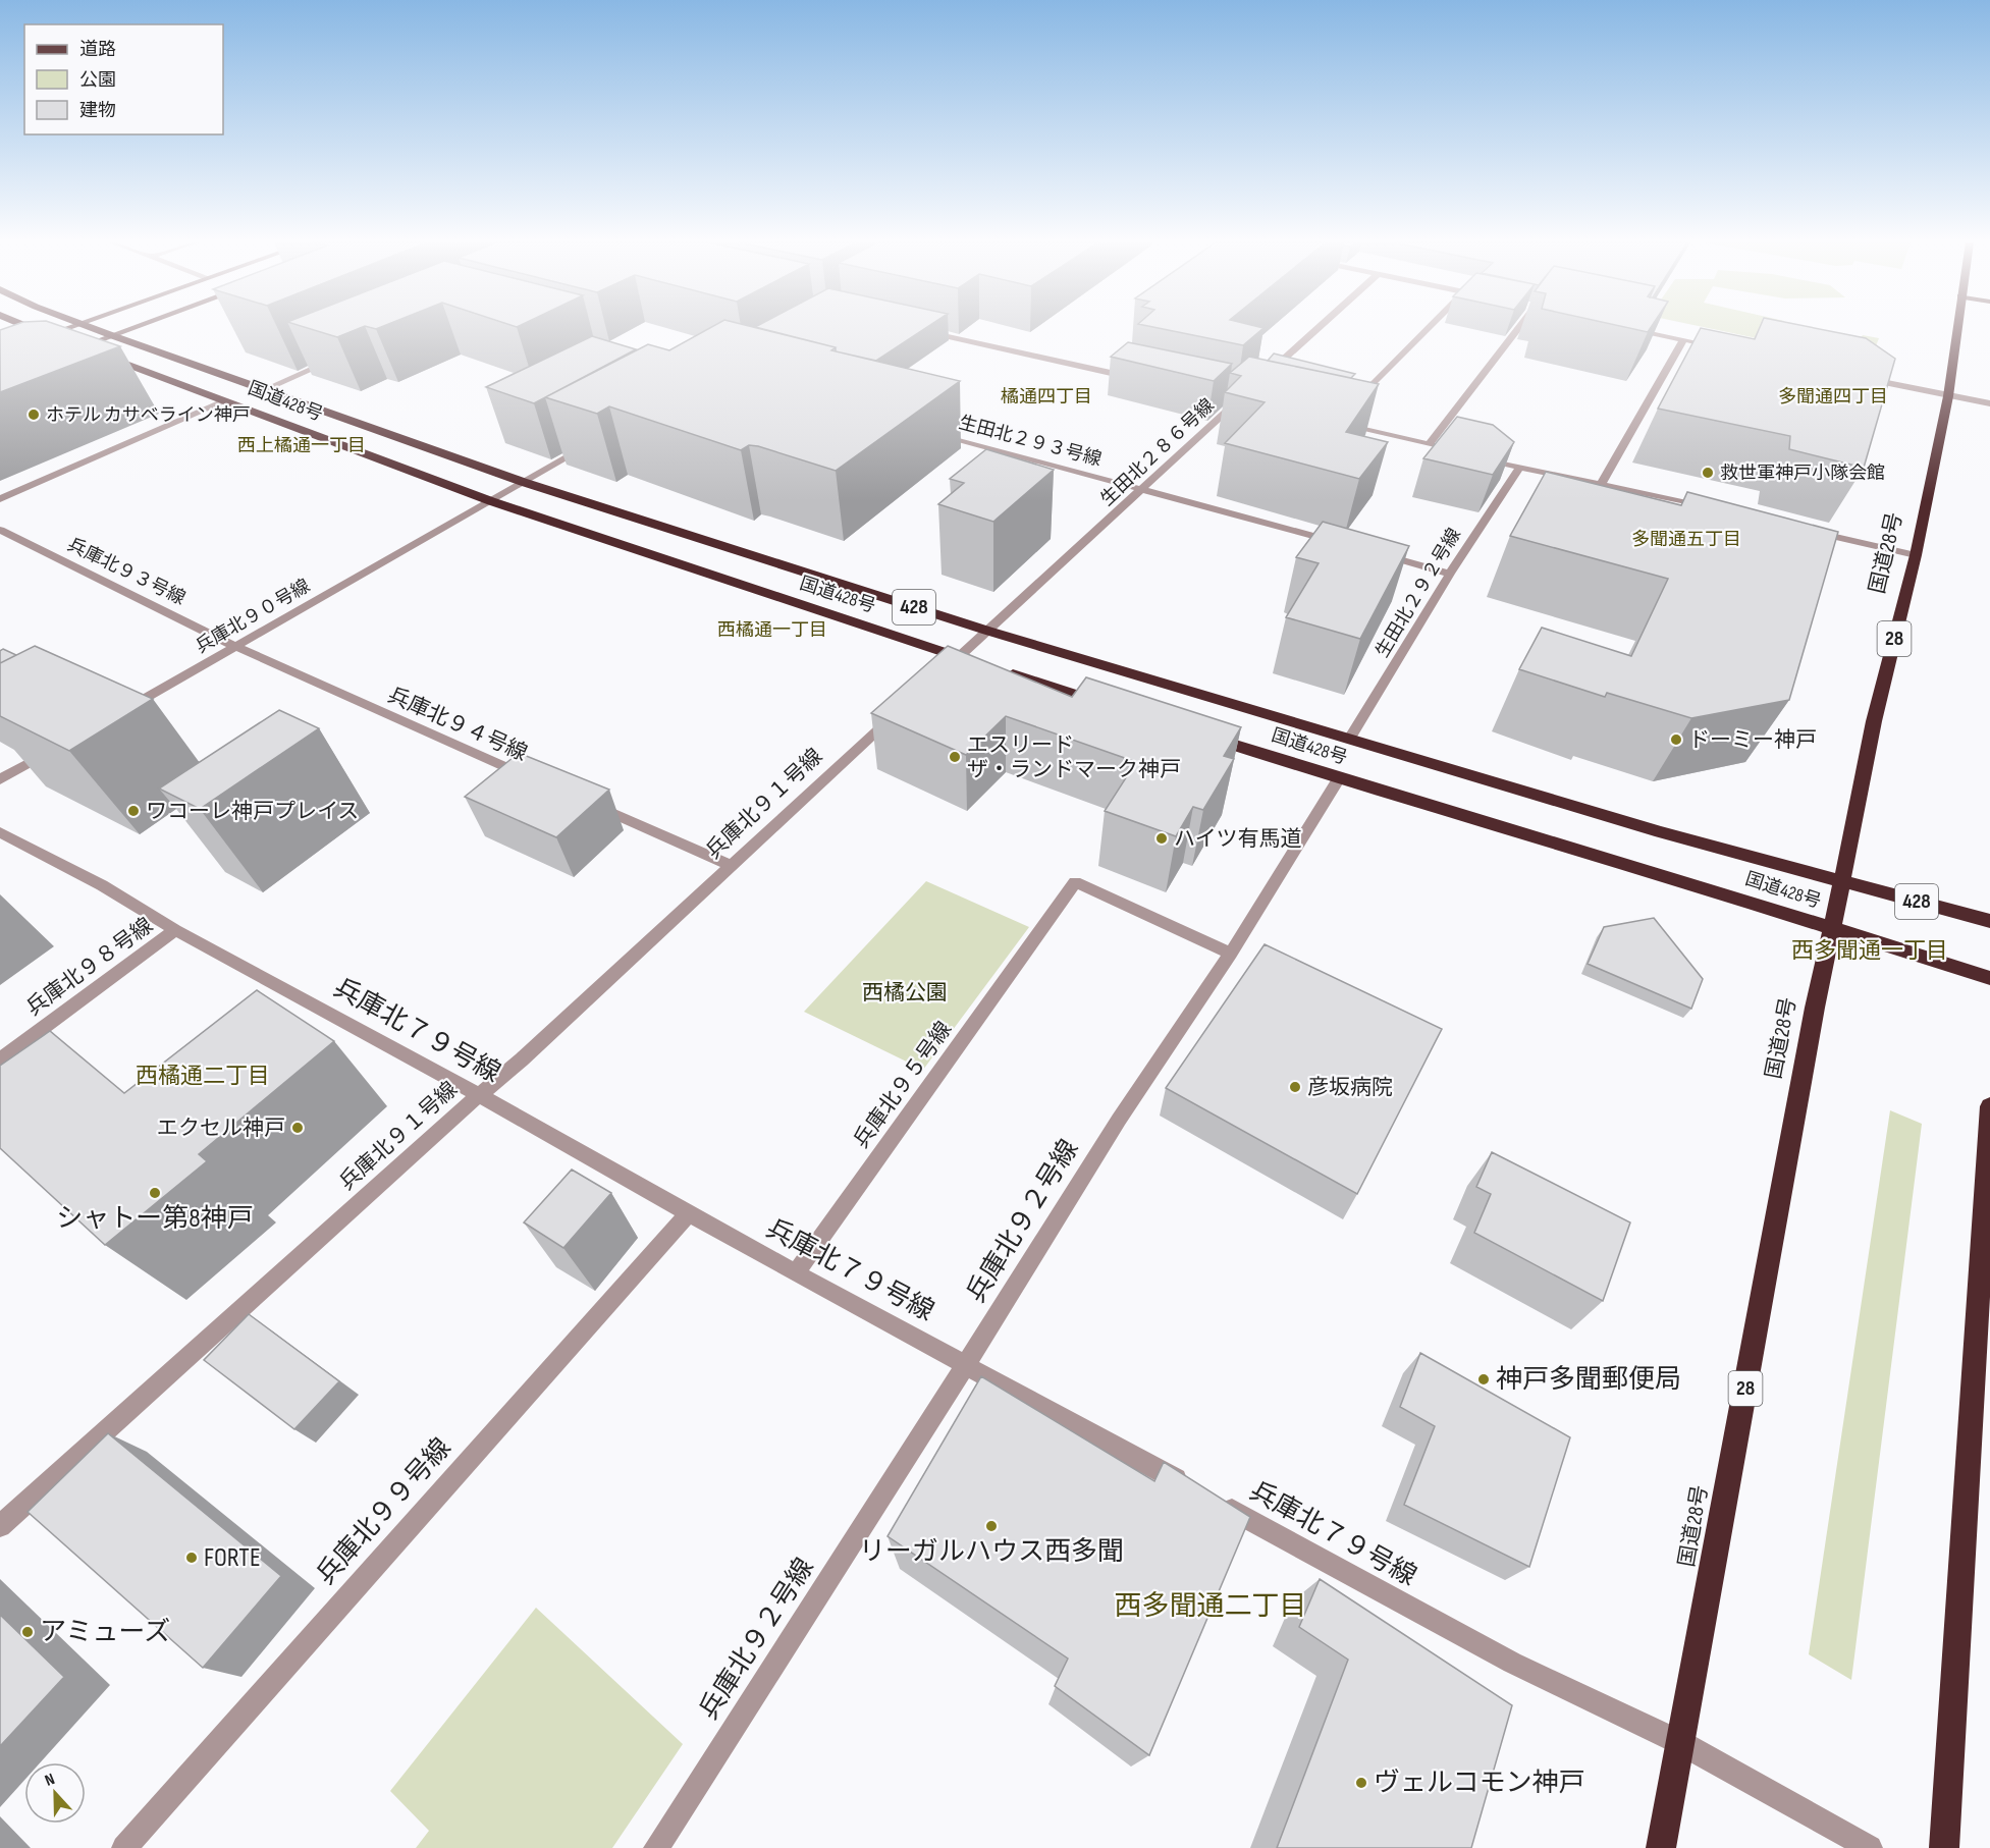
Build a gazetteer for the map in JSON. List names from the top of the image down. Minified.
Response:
{"streets":{"highway":["国道428号","国道28号","428","28"],"street":["生田北２９３号線","生田北２８６号線","兵庫北９３号線","生田北２９２号線","兵庫北９０号線","兵庫北９４号線","兵庫北９１号線","兵庫北９８号線","兵庫北７９号線","兵庫北９５号線","兵庫北９２号線","兵庫北９９号線"]},"crossings":[["国道428号","生田北２８６号線"],["国道428号","国道28号"],["国道428号","生田北２９２号線"],["国道428号","兵庫北９０号線"],["国道428号","兵庫北９２号線"],["生田北２９３号線","生田北２８６号線"],["国道28号","兵庫北７９号線"],["兵庫北９３号線","兵庫北９０号線"],["兵庫北９３号線","兵庫北９４号線"],["兵庫北９０号線","兵庫北９４号線"],["兵庫北９１号線","兵庫北７９号線"],["兵庫北９８号線","兵庫北７９号線"],["兵庫北７９号線","兵庫北９５号線"],["兵庫北７９号線","兵庫北９２号線"],["兵庫北７９号線","兵庫北９９号線"],["兵庫北９５号線","兵庫北９２号線"]],"districts":["橘通四丁目","多聞通四丁目","西上橘通一丁目","多聞通五丁目","西橘通一丁目","西多聞通一丁目","西橘通二丁目","西多聞通二丁目"],"parks":["西橘公園"],"places":["ホテル カサベライン神戸","救世軍神戸小隊会館","ドーミー神戸","エスリード ザ・ランドマーク神戸","ワコーレ神戸プレイス","ハイツ有馬道","彦坂病院","エクセル神戸","シャトー第8神戸","神戸多聞郵便局","リーガルハウス西多聞","FORTE","アミューズ","ヴェルコモン神戸"],"legend":["道路","公園","建物"],"north":"top"}
